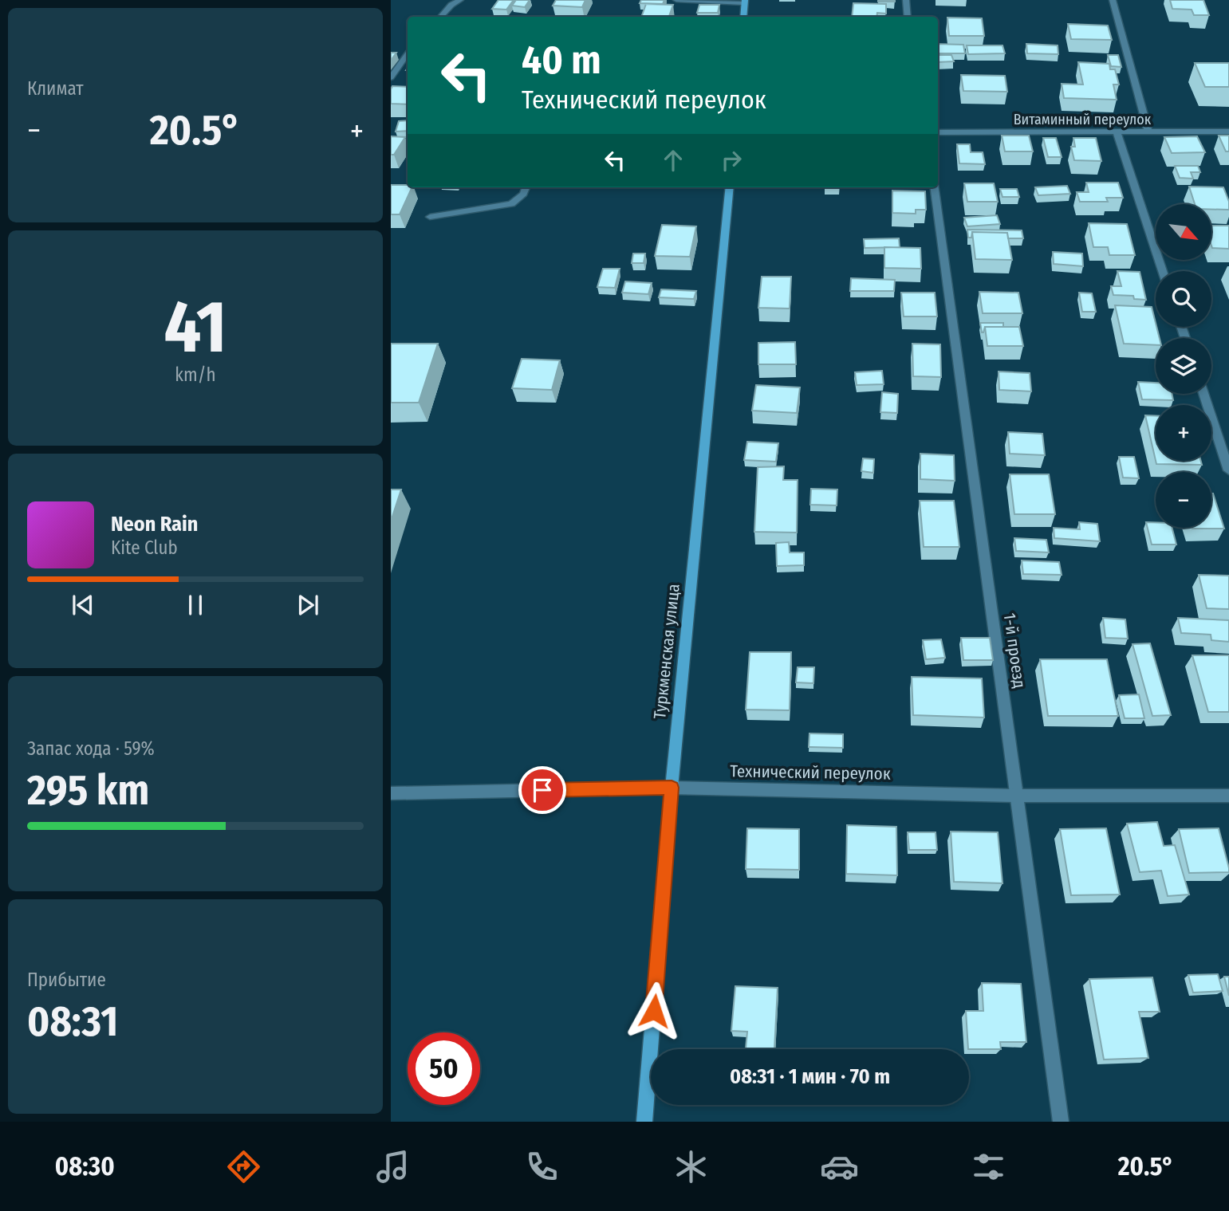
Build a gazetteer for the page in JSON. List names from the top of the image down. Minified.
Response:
{"streets":{"main road":["Туркменская улица"],"street":["Витаминный переулок","1-й проезд","Технический переулок"]},"crossings":[["1-й проезд","Технический переулок"],["Туркменская улица","Технический переулок"]],"north":"bottom right","page":{"tile":["Климат",["41","km/h"],["Запас хода · 59%","295 km"],["Прибытие","08:31"]],"turn":["40 m","Технический переулок"],"heat":["−","20.5°","+"],"map_buttons":["+","−"],"song":["Neon Rain","Kite Club"],"limit":"50","trip":"08:31 · 1 мин · 70 m","tabs":["08:30","20.5°"]}}
